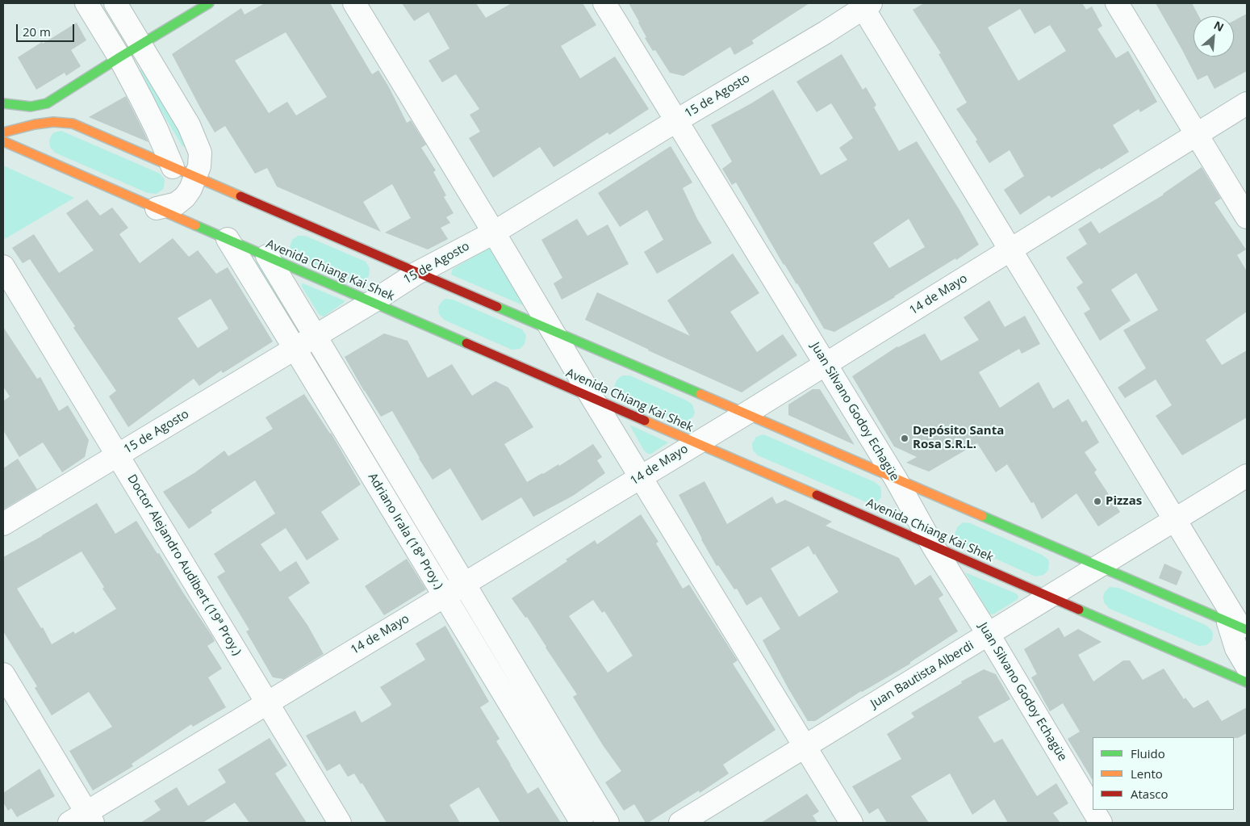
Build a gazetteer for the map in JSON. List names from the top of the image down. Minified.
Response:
{"streets":{"street":["15 de Agosto","Avenida Chiang Kai Shek","14 de Mayo","Juan Silvano Godoy Echagüe","Adriano Irala (18ª Proy.)","Doctor Alejandro Audibert (19ª Proy.)","Juan Bautista Alberdi"]},"crossings":[["15 de Agosto","Avenida Chiang Kai Shek"],["15 de Agosto","Juan Silvano Godoy Echagüe"],["15 de Agosto","Adriano Irala (18ª Proy.)"],["15 de Agosto","Doctor Alejandro Audibert (19ª Proy.)"],["Avenida Chiang Kai Shek","14 de Mayo"],["Avenida Chiang Kai Shek","Juan Silvano Godoy Echagüe"],["Avenida Chiang Kai Shek","Adriano Irala (18ª Proy.)"],["Avenida Chiang Kai Shek","Juan Bautista Alberdi"],["14 de Mayo","Juan Silvano Godoy Echagüe"],["14 de Mayo","Adriano Irala (18ª Proy.)"],["14 de Mayo","Doctor Alejandro Audibert (19ª Proy.)"],["Juan Silvano Godoy Echagüe","Juan Bautista Alberdi"]],"places":["Depósito Santa Rosa S.R.L.","Pizzas"],"legend":["Fluido","Lento","Atasco"],"scale_bar":"20 m","north":"top right"}
